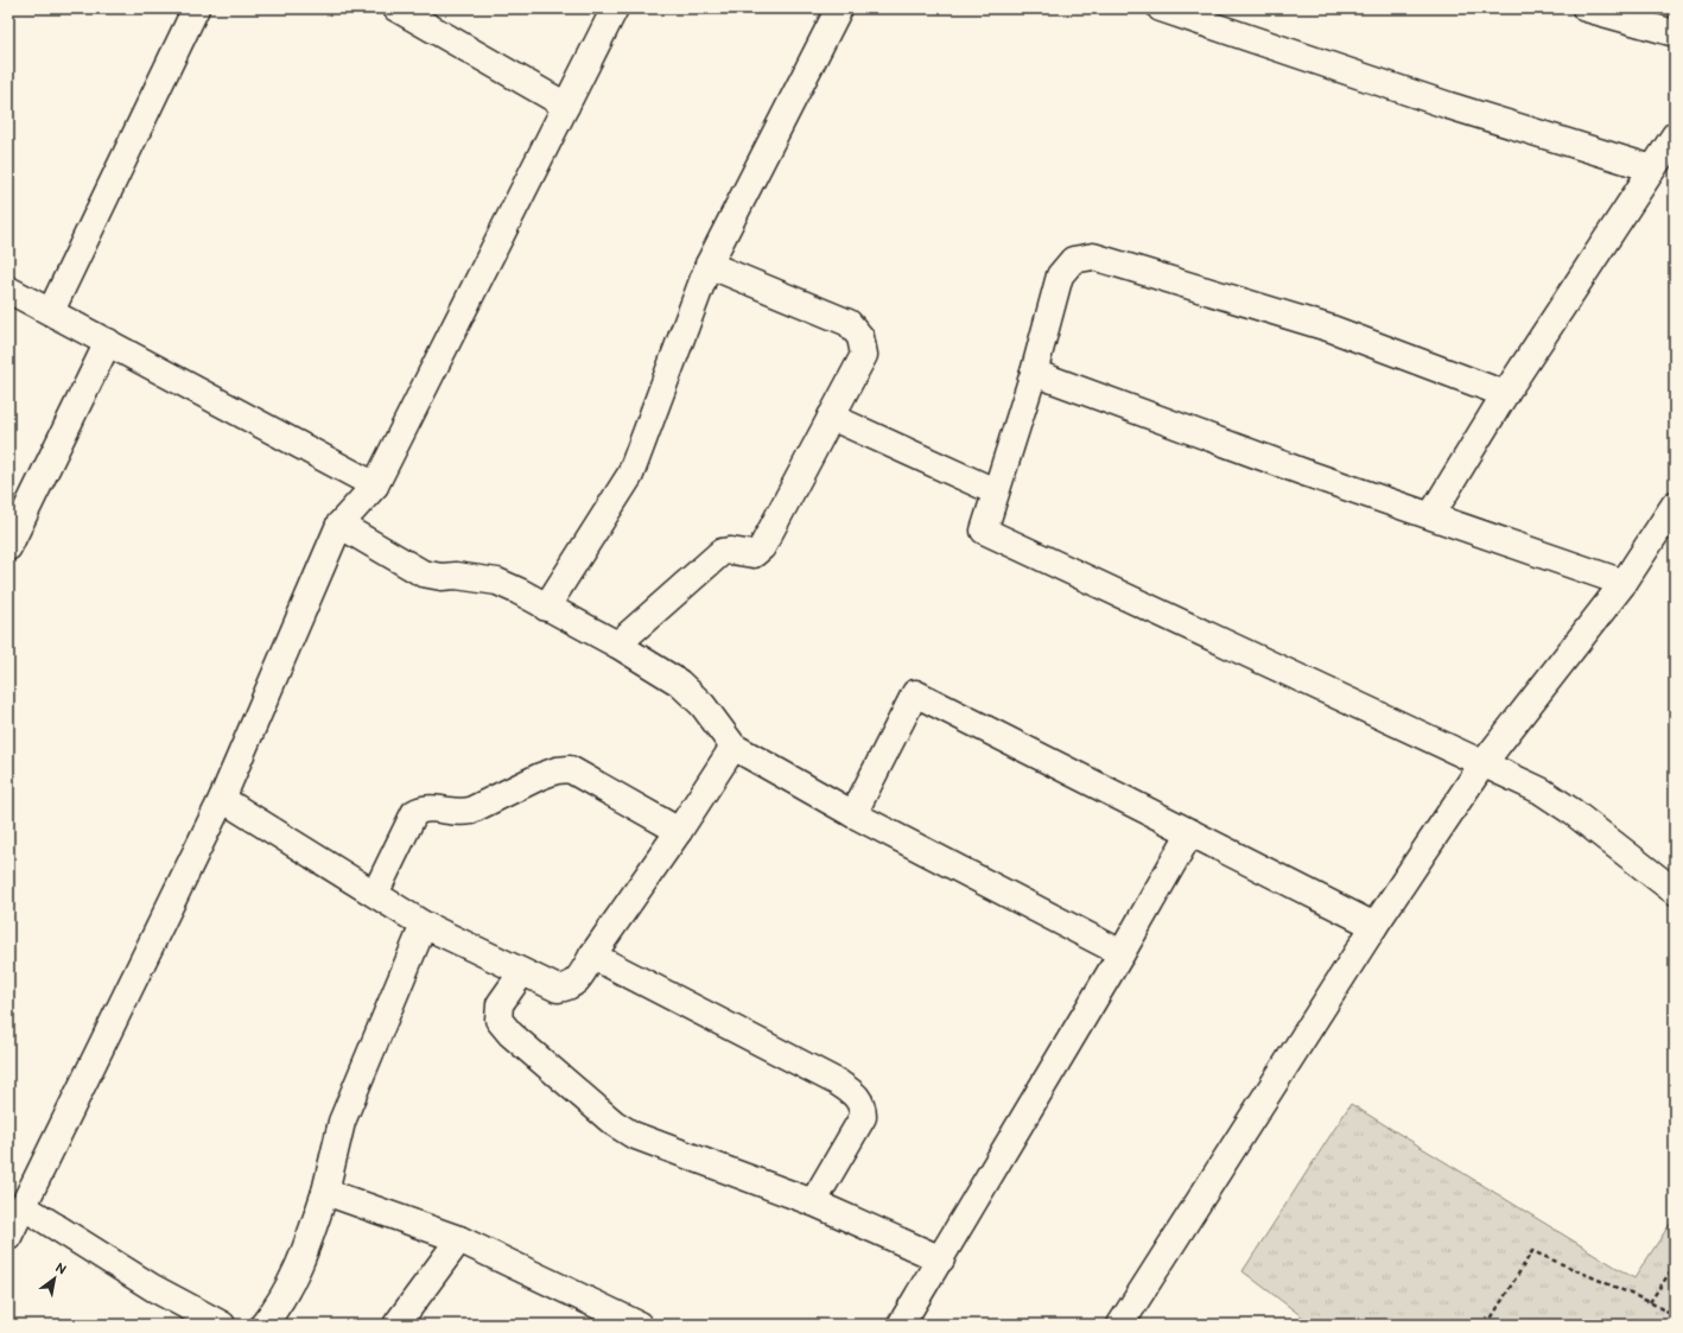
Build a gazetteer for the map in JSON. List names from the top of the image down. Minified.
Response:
{"north":"top right"}
